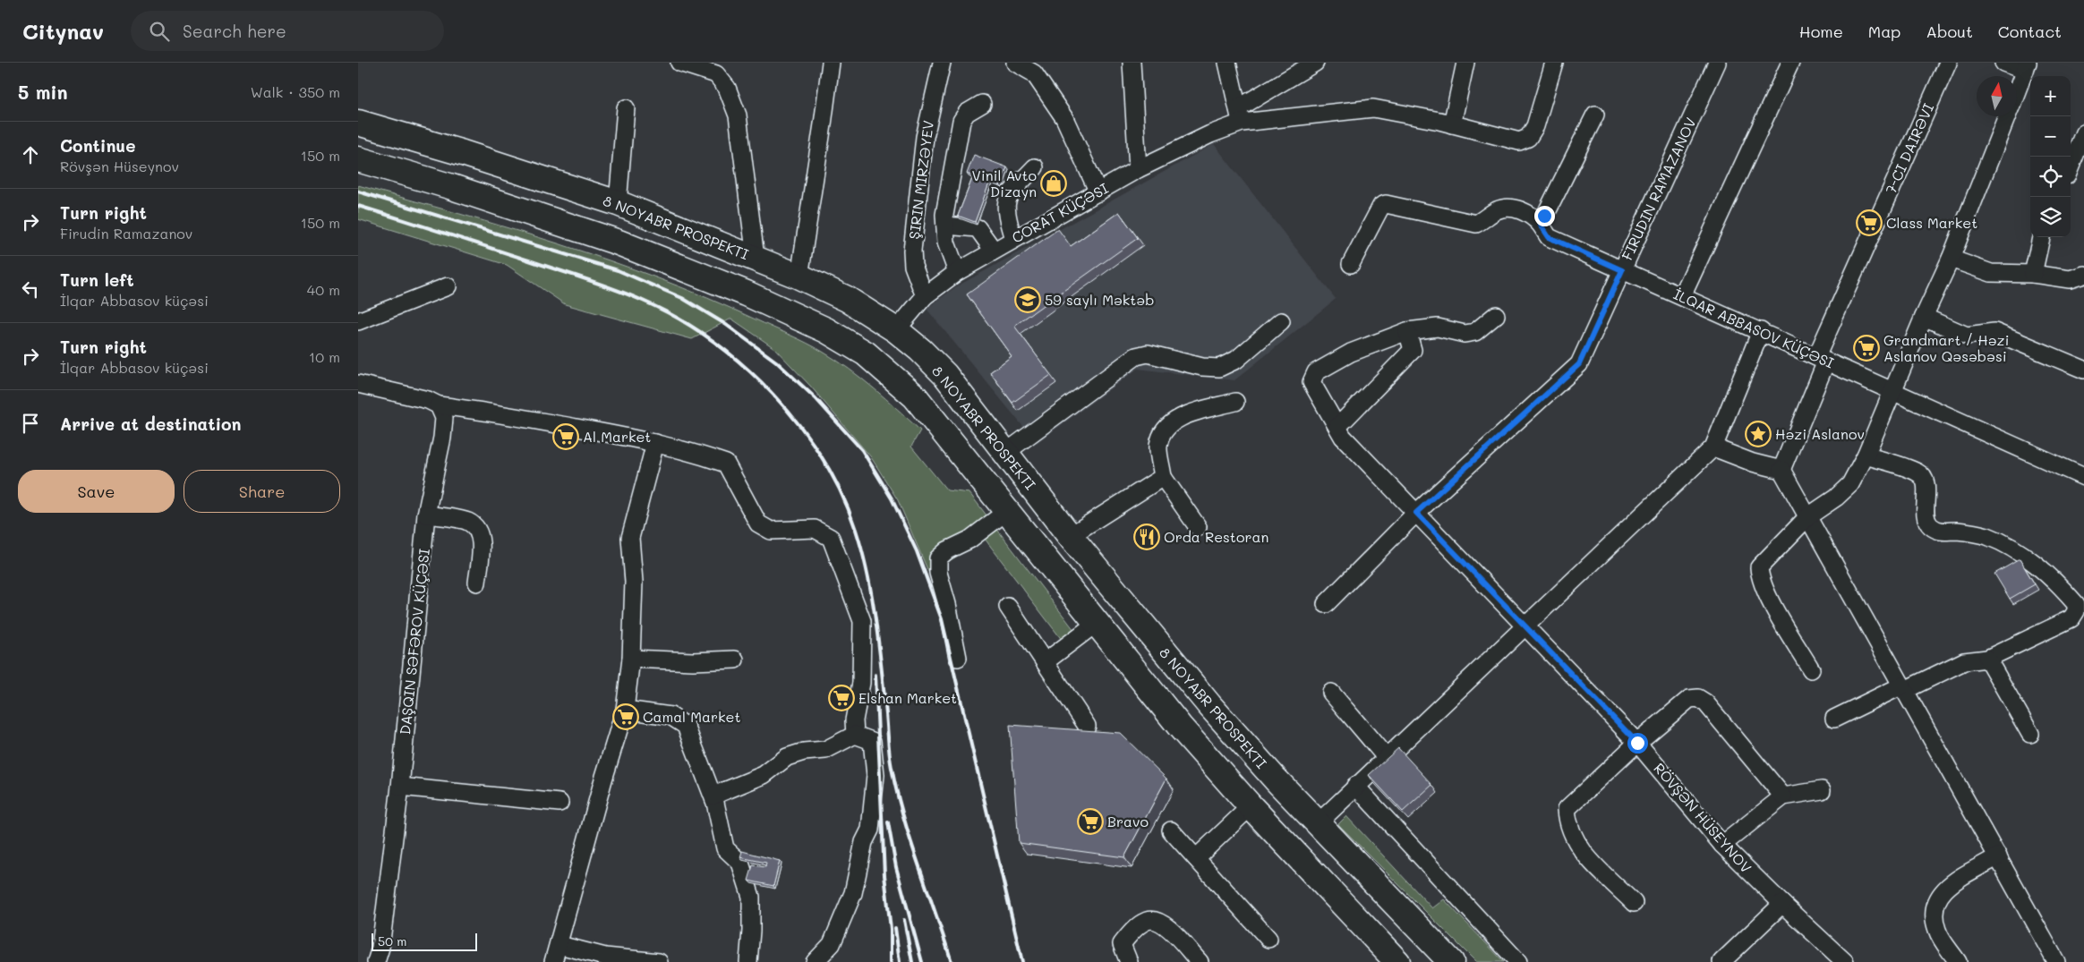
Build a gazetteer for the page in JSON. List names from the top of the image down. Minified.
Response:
{"streets":{"highway":["8 NOYABR PROSPEKTI"],"street":["7-CI DAIRƏVI","ŞIRIN MIRZƏYEV","FIRUDIN RAMAZANOV","CORAT KÜÇƏSI","İLQAR ABBASOV KÜÇƏSI","RÖVŞƏN HÜSEYNOV"]},"crossings":[["7-CI DAIRƏVI","İLQAR ABBASOV KÜÇƏSI"],["ŞIRIN MIRZƏYEV","CORAT KÜÇƏSI"],["FIRUDIN RAMAZANOV","İLQAR ABBASOV KÜÇƏSI"],["FIRUDIN RAMAZANOV","RÖVŞƏN HÜSEYNOV"],["CORAT KÜÇƏSI","8 NOYABR PROSPEKTI"]],"places":{"shop":["Vinil Avto Dizayn"],"supermarket":["Class Market","Grandmart / Həzi Aslanov Qəsəbəsi","Al Market","Elshan Market","Camal Market","Bravo"],"school or university":["59 saylı Məktəb"],"place":["Həzi Aslanov"],"restaurant":["Orda Restoran"]},"scale_bar":"50 m","north":"top","page":{"header":"Citynav","search":"Search here","nav":["Home","Map","About","Contact"],"heading":["5 min","Walk · 350 m"],"map_buttons":["+","−"],"list":[["Continue","Rövşən Hüseynov","150 m"],["Turn right","Firudin Ramazanov","150 m"],["Turn left","İlqar Abbasov küçəsi","40 m"],["Turn right","İlqar Abbasov küçəsi","10 m"],"Arrive at destination"],"buttons":["Save","Share"],"scale":"50 m"}}
